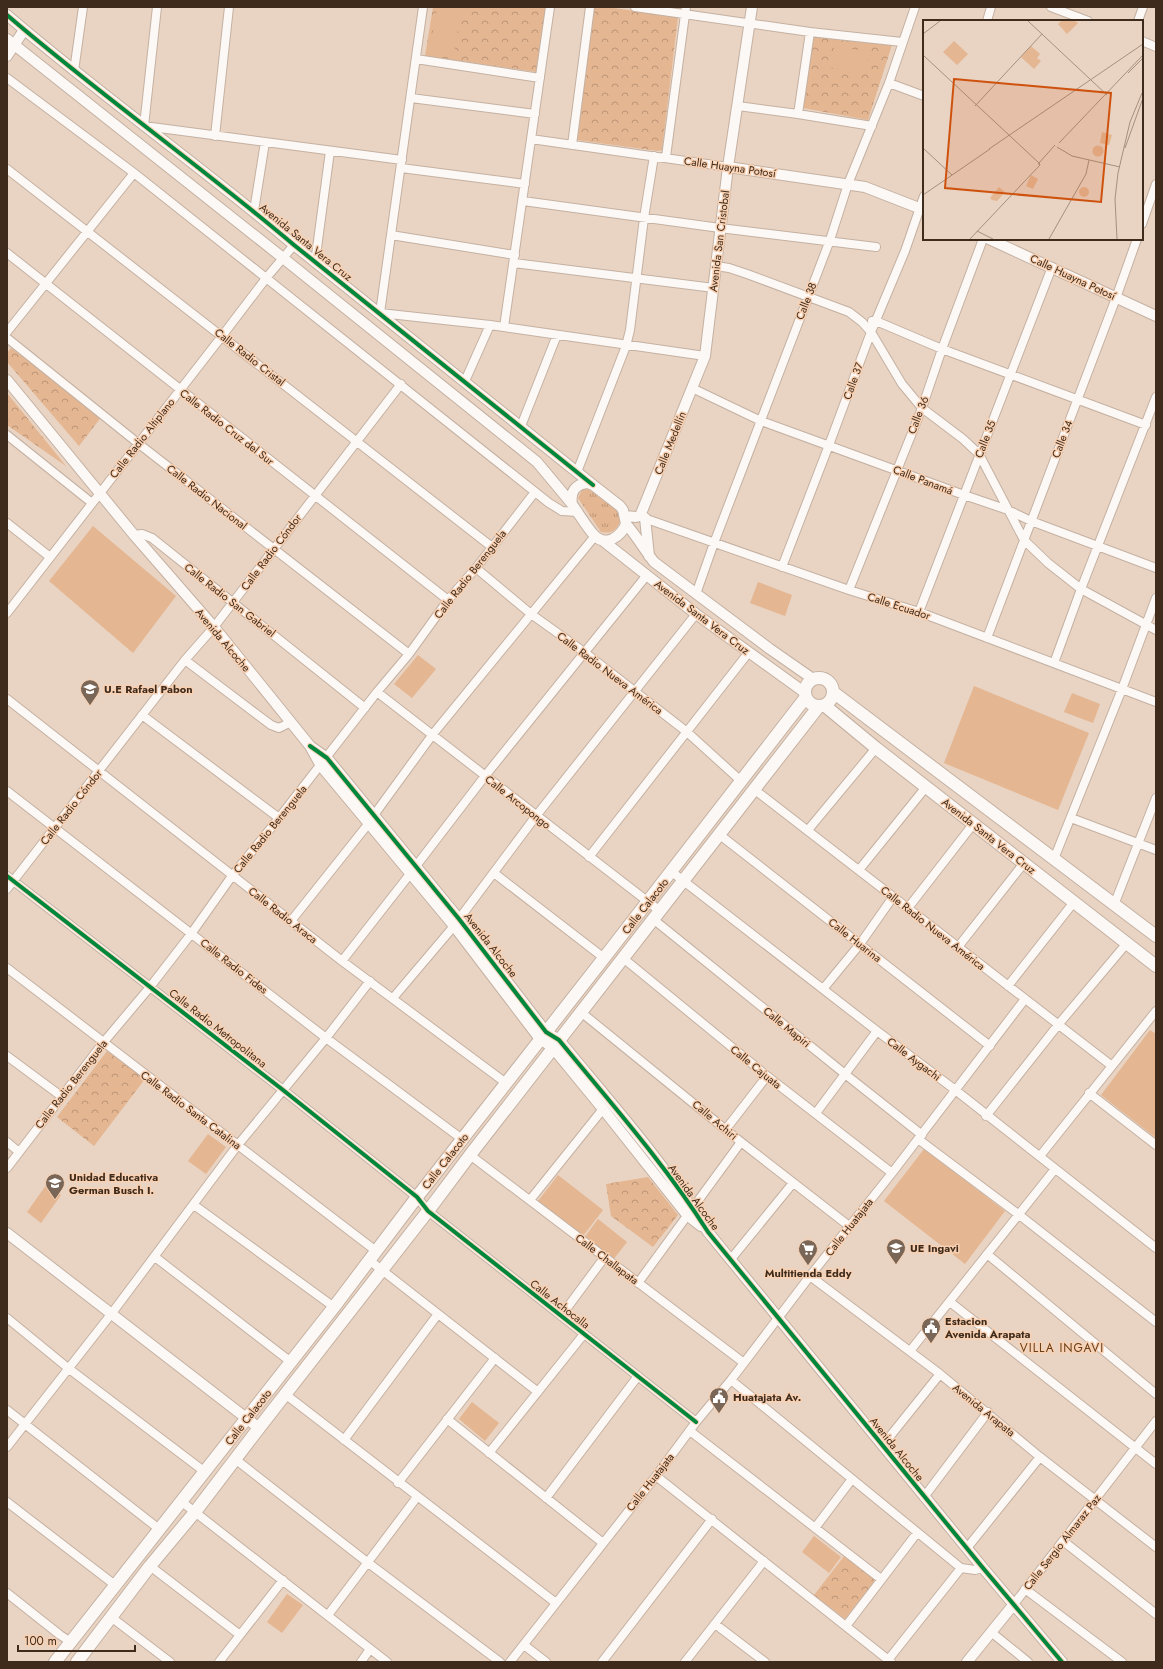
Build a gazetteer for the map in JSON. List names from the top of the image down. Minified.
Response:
{"streets":{"main road":["Avenida Santa Vera Cruz","Calle Calacoto"],"street":["Calle Huayna Potosí","Avenida San Cristobal","Calle 38","Calle Radio Cristal","Calle 37","Calle 36","Calle Radio Cruz del Sur","Calle Radio Altiplano","Calle 35","Calle 34","Calle Medellín","Calle Panamá","Calle Radio Nacional","Calle Radio Cóndor","Calle Radio Berenguela","Calle Radio San Gabriel","Calle Ecuador","Avenida Alcoche","Calle Radio Nueva América","Calle Arcopongo","Calle Radio Araca","Calle Huarina","Calle Radio Fides","Calle Mapiri","Calle Radio Metropolitana","Calle Aygachi","Calle Cajuata","Calle Radio Santa Catalina","Calle Achiri","Calle Huatajata","Calle Challapata","Calle Achocalla","Avenida Arapata","Calle Sergio Almaraz Paz"]},"crossings":[["Calle Huayna Potosí","Avenida San Cristobal"],["Calle Huayna Potosí","Calle 38"],["Calle Huayna Potosí","Calle 37"],["Calle Huayna Potosí","Calle 35"],["Calle Huayna Potosí","Calle 34"],["Avenida San Cristobal","Calle Medellín"],["Avenida Santa Vera Cruz","Calle 38"],["Avenida Santa Vera Cruz","Calle Radio Altiplano"],["Avenida Santa Vera Cruz","Calle Calacoto"],["Calle 38","Calle Panamá"],["Calle 38","Calle Ecuador"],["Calle Radio Cristal","Calle Radio Altiplano"],["Calle Radio Cristal","Calle Radio Cóndor"],["Calle Radio Cristal","Calle Radio Berenguela"],["Calle 37","Calle Panamá"],["Calle 37","Calle Ecuador"],["Calle 36","Calle Panamá"],["Calle 36","Calle Ecuador"],["Calle Radio Cruz del Sur","Calle Radio Altiplano"],["Calle Radio Cruz del Sur","Calle Radio Cóndor"],["Calle Radio Cruz del Sur","Calle Radio Berenguela"],["Calle Radio Altiplano","Calle Radio Nacional"],["Calle 35","Calle Panamá"],["Calle 35","Calle Ecuador"],["Calle 34","Calle Panamá"],["Calle 34","Calle Ecuador"],["Calle Medellín","Calle Panamá"],["Calle Medellín","Calle Ecuador"],["Calle Radio Nacional","Calle Radio Cóndor"],["Calle Radio Nacional","Calle Radio Berenguela"],["Calle Radio Cóndor","Calle Radio San Gabriel"],["Calle Radio Cóndor","Avenida Alcoche"],["Calle Radio Cóndor","Calle Radio Araca"],["Calle Radio Cóndor","Calle Radio Fides"],["Calle Radio Cóndor","Calle Radio Metropolitana"],["Calle Radio Berenguela","Calle Radio San Gabriel"],["Calle Radio Berenguela","Avenida Alcoche"],["Calle Radio Berenguela","Calle Radio Nueva América"],["Calle Radio Berenguela","Calle Arcopongo"],["Calle Radio Berenguela","Calle Radio Araca"],["Calle Radio Berenguela","Calle Radio Fides"],["Calle Radio Berenguela","Calle Radio Metropolitana"],["Calle Radio Berenguela","Calle Radio Santa Catalina"],["Calle Radio San Gabriel","Avenida Alcoche"],["Avenida Alcoche","Calle Calacoto"],["Avenida Alcoche","Calle Huatajata"],["Avenida Alcoche","Calle Sergio Almaraz Paz"],["Calle Radio Nueva América","Calle Calacoto"],["Calle Radio Nueva América","Calle Huatajata"],["Calle Arcopongo","Calle Calacoto"],["Calle Arcopongo","Calle Mapiri"],["Calle Calacoto","Calle Radio Araca"],["Calle Calacoto","Calle Huarina"],["Calle Calacoto","Calle Radio Fides"],["Calle Calacoto","Calle Mapiri"],["Calle Calacoto","Calle Radio Metropolitana"],["Calle Calacoto","Calle Aygachi"],["Calle Calacoto","Calle Cajuata"],["Calle Calacoto","Calle Radio Santa Catalina"],["Calle Calacoto","Calle Achiri"],["Calle Calacoto","Calle Challapata"],["Calle Calacoto","Calle Achocalla"],["Calle Huarina","Calle Huatajata"],["Calle Mapiri","Calle Huatajata"],["Calle Radio Metropolitana","Calle Achocalla"],["Calle Aygachi","Calle Huatajata"],["Calle Cajuata","Calle Huatajata"],["Calle Achiri","Calle Huatajata"],["Calle Huatajata","Calle Challapata"],["Calle Huatajata","Calle Achocalla"],["Calle Huatajata","Avenida Arapata"],["Avenida Arapata","Calle Sergio Almaraz Paz"]],"districts":["VILLA INGAVI"],"places":{"school or university":["U.E Rafael Pabon","Unidad Educativa German Busch I.","UE Ingavi"],"supermarket":["Multitienda Eddy"],"public building":["Estacion Avenida Arapata","Huatajata Av."]},"scale_bar":"100 m"}
